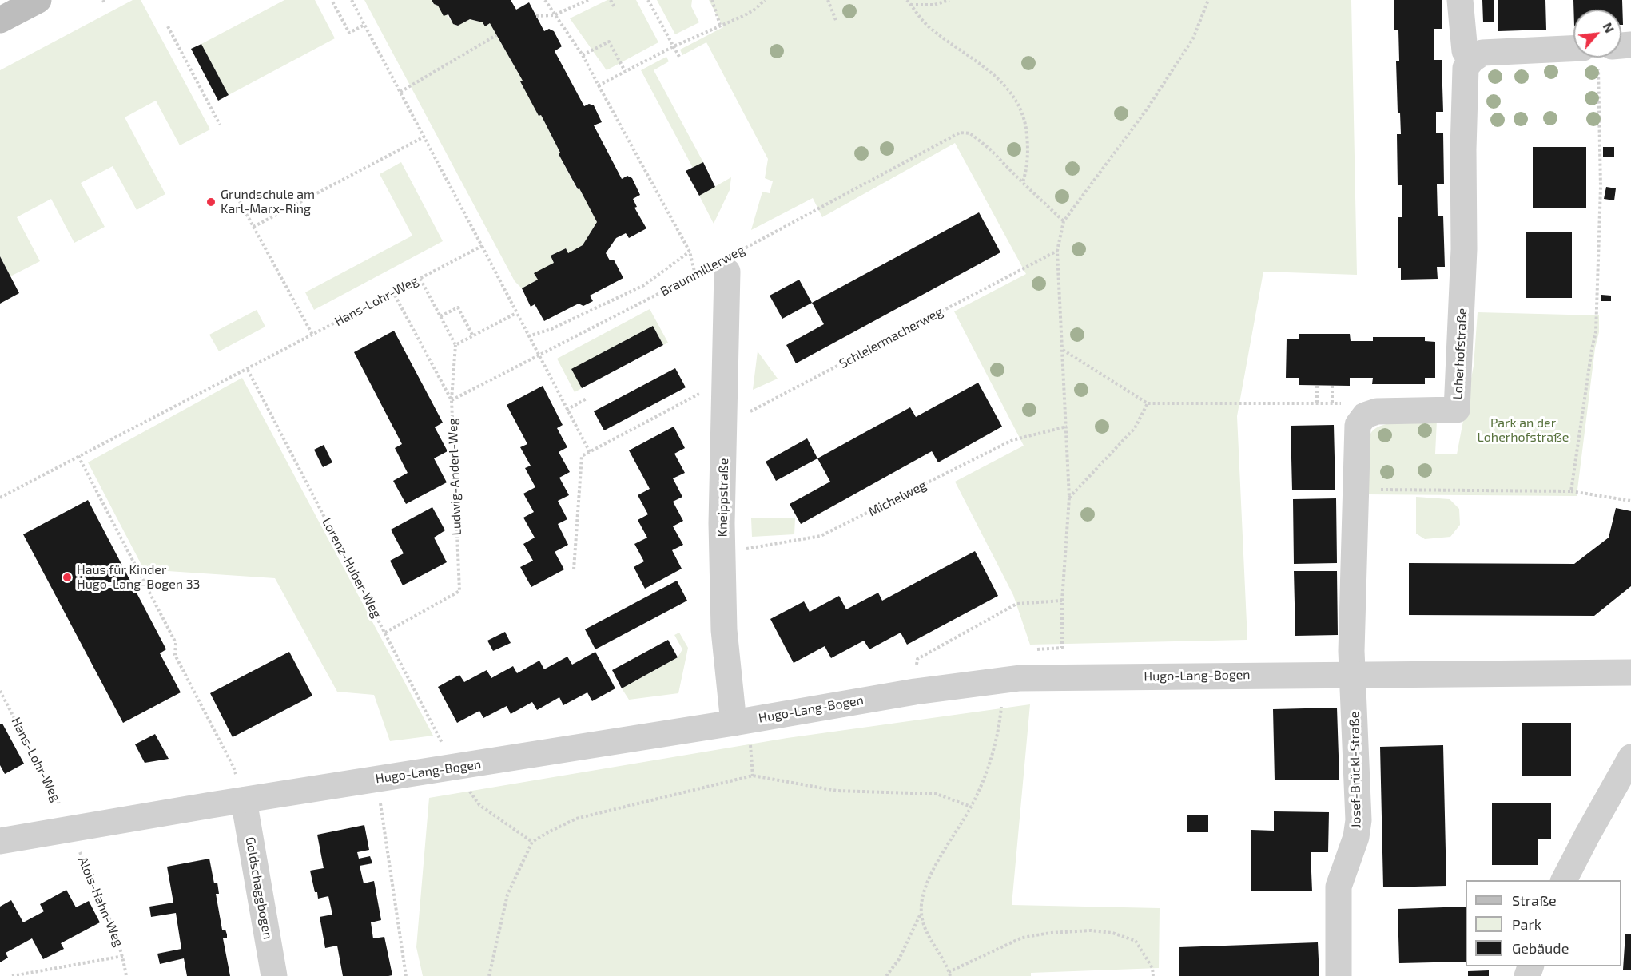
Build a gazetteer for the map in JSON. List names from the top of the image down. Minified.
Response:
{"streets":{"street":["Loherhofstraße","Kneippstraße","Hugo-Lang-Bogen","Josef-Brückl-Straße","Goldschaggbogen"],"path":["Braunmillerweg","Hans-Lohr-Weg","Schleiermacherweg","Ludwig-Anderl-Weg","Michelweg","Lorenz-Huber-Weg","Alois-Hahn-Weg"]},"crossings":[["Braunmillerweg","Ludwig-Anderl-Weg"],["Braunmillerweg","Kneippstraße"],["Hans-Lohr-Weg","Ludwig-Anderl-Weg"],["Hans-Lohr-Weg","Lorenz-Huber-Weg"],["Hans-Lohr-Weg","Hugo-Lang-Bogen"],["Hans-Lohr-Weg","Alois-Hahn-Weg"],["Schleiermacherweg","Kneippstraße"],["Ludwig-Anderl-Weg","Lorenz-Huber-Weg"],["Kneippstraße","Michelweg"],["Kneippstraße","Hugo-Lang-Bogen"],["Lorenz-Huber-Weg","Hugo-Lang-Bogen"],["Hugo-Lang-Bogen","Josef-Brückl-Straße"],["Hugo-Lang-Bogen","Goldschaggbogen"],["Hugo-Lang-Bogen","Alois-Hahn-Weg"]],"parks":["Park an der Loherhofstraße"],"places":["Grundschule am Karl-Marx-Ring","Haus für Kinder Hugo-Lang-Bogen 33"],"legend":["Straße","Park","Gebäude"],"north":"top right"}
